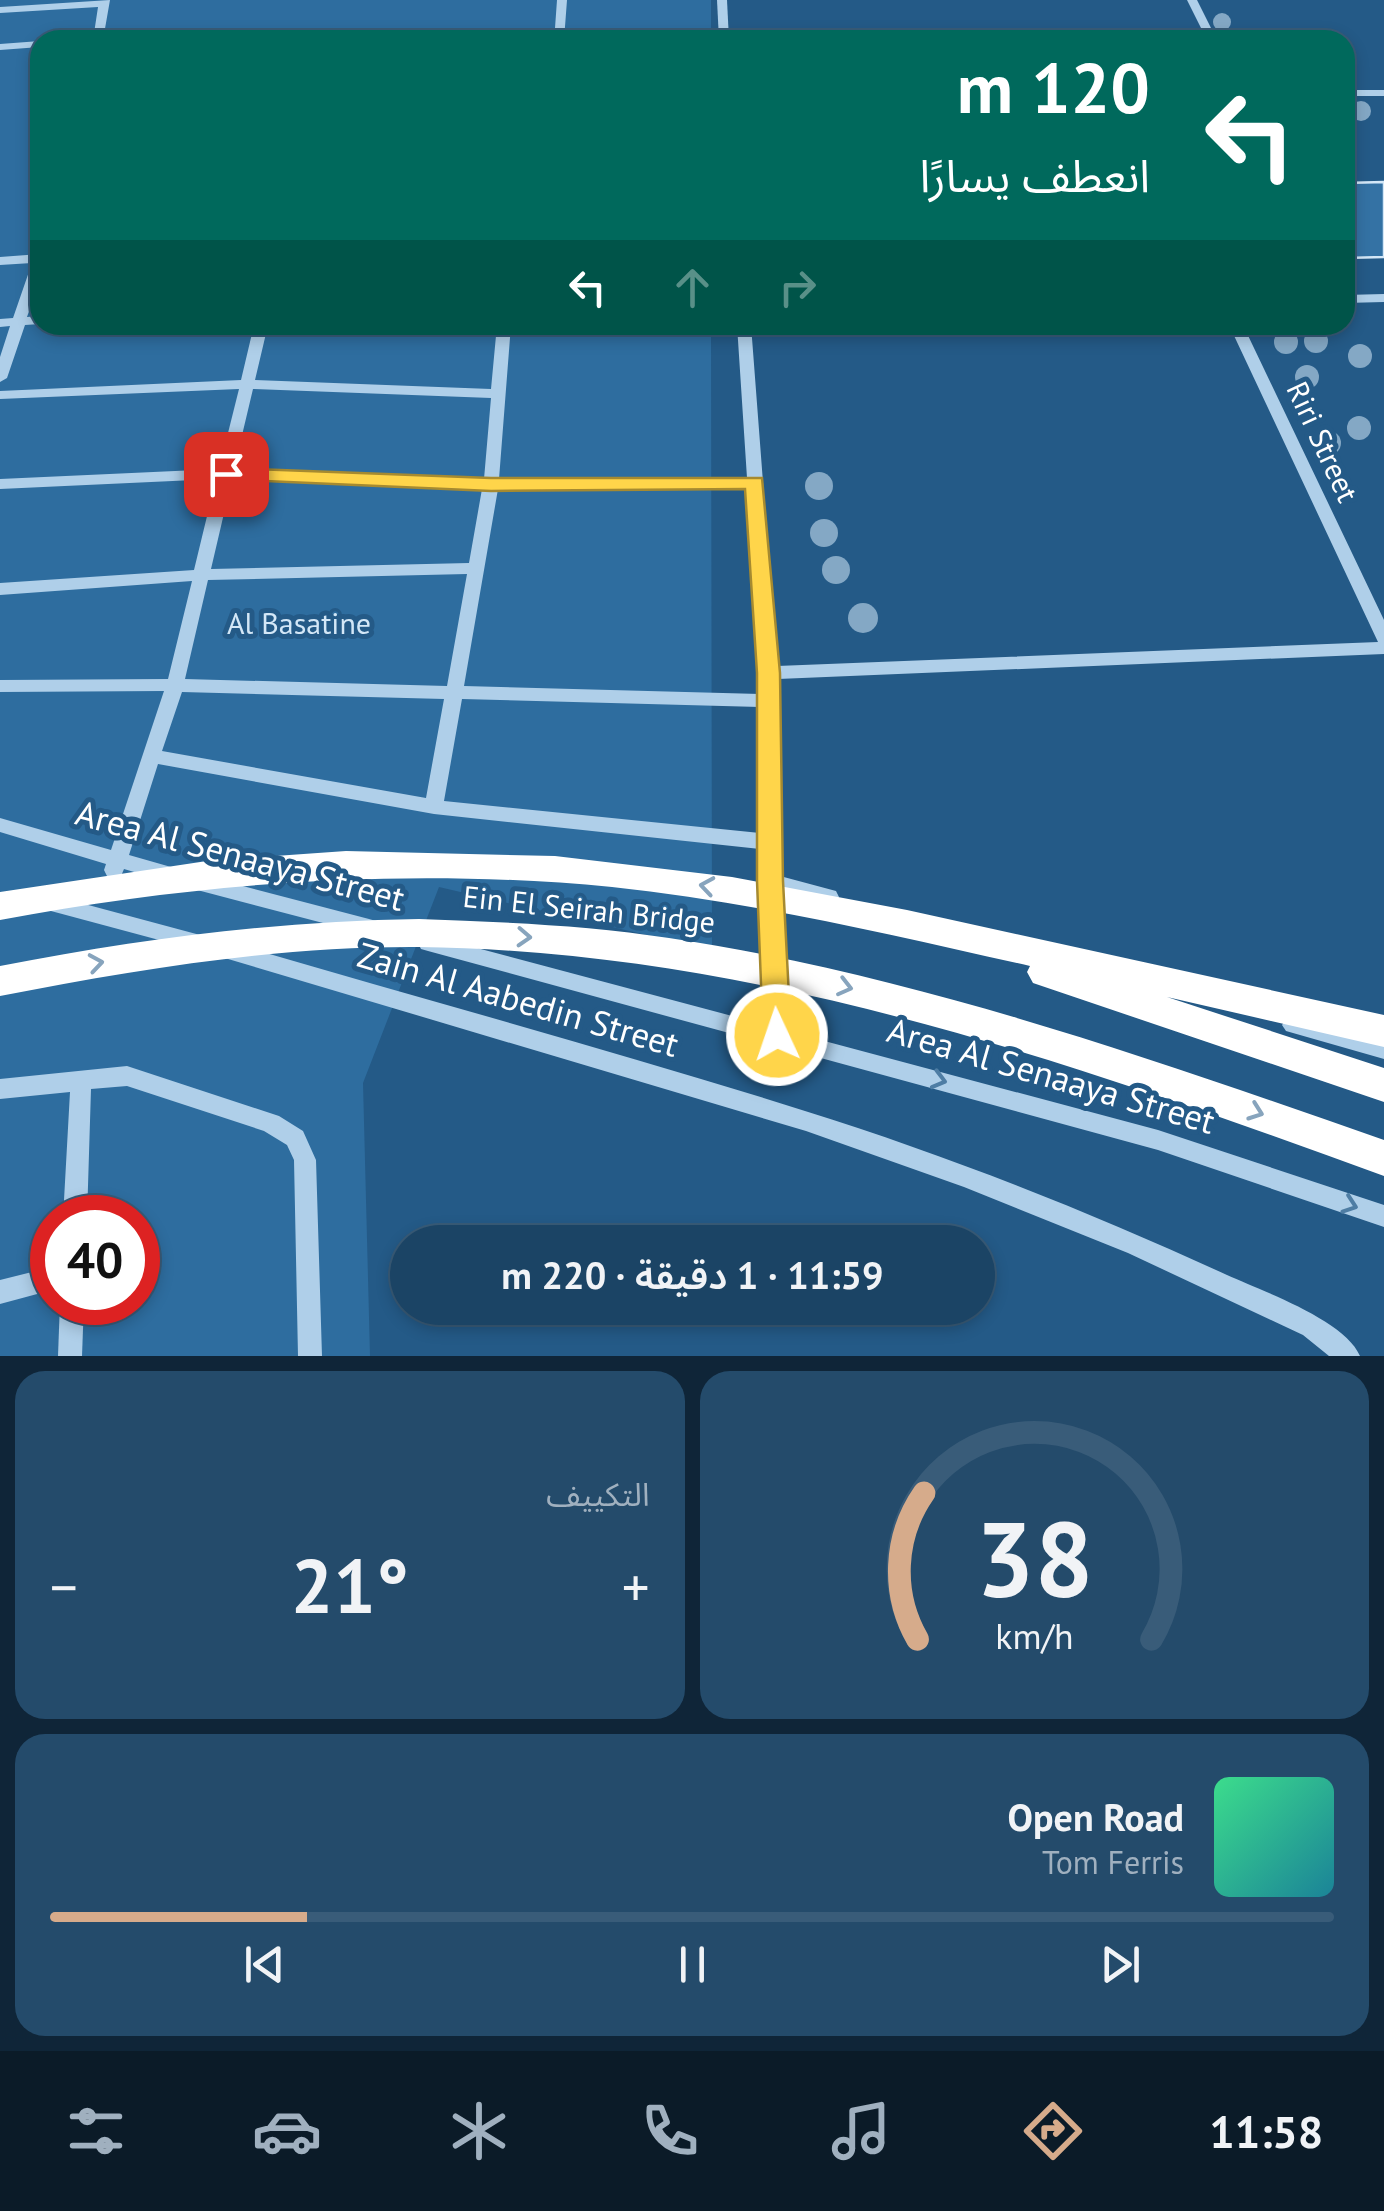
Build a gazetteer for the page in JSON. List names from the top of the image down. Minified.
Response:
{"streets":{"highway":["Ein El Seirah Bridge"],"street":["Riri Street","Area Al Senaaya Street","Zain Al Aabedin Street"]},"parks":["Al Basatine"],"page":{"turn":["120 m","انعطف يسارًا"],"limit":"40","trip":"11:59 · 1 دقيقة · 220 m","tile":"التكييف","heat":["−","21°","+"],"song":["Open Road","Tom Ferris"],"tabs":"11:58","gauge":["38","km/h"]}}
